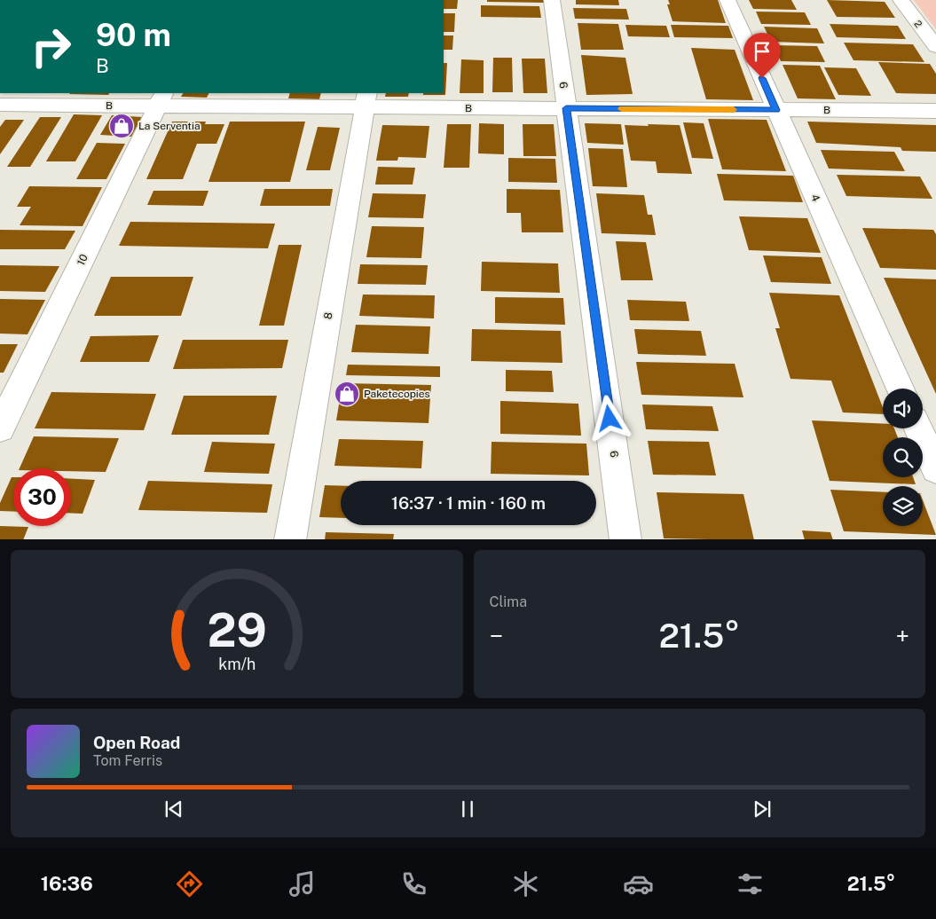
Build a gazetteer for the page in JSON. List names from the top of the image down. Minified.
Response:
{"streets":{"street":["2","6","B","4","10","8"]},"crossings":[["6","B"],["B","4"],["B","10"],["B","8"]],"places":{"shop":["La Serventia","Paketecopies"]},"page":{"turn":["90 m","B"],"limit":"30","trip":"16:37 · 1 min · 160 m","tile":"Clima","heat":["−","21.5°","+"],"song":["Open Road","Tom Ferris"],"tabs":["16:36","21.5°"],"gauge":["29","km/h"]}}
